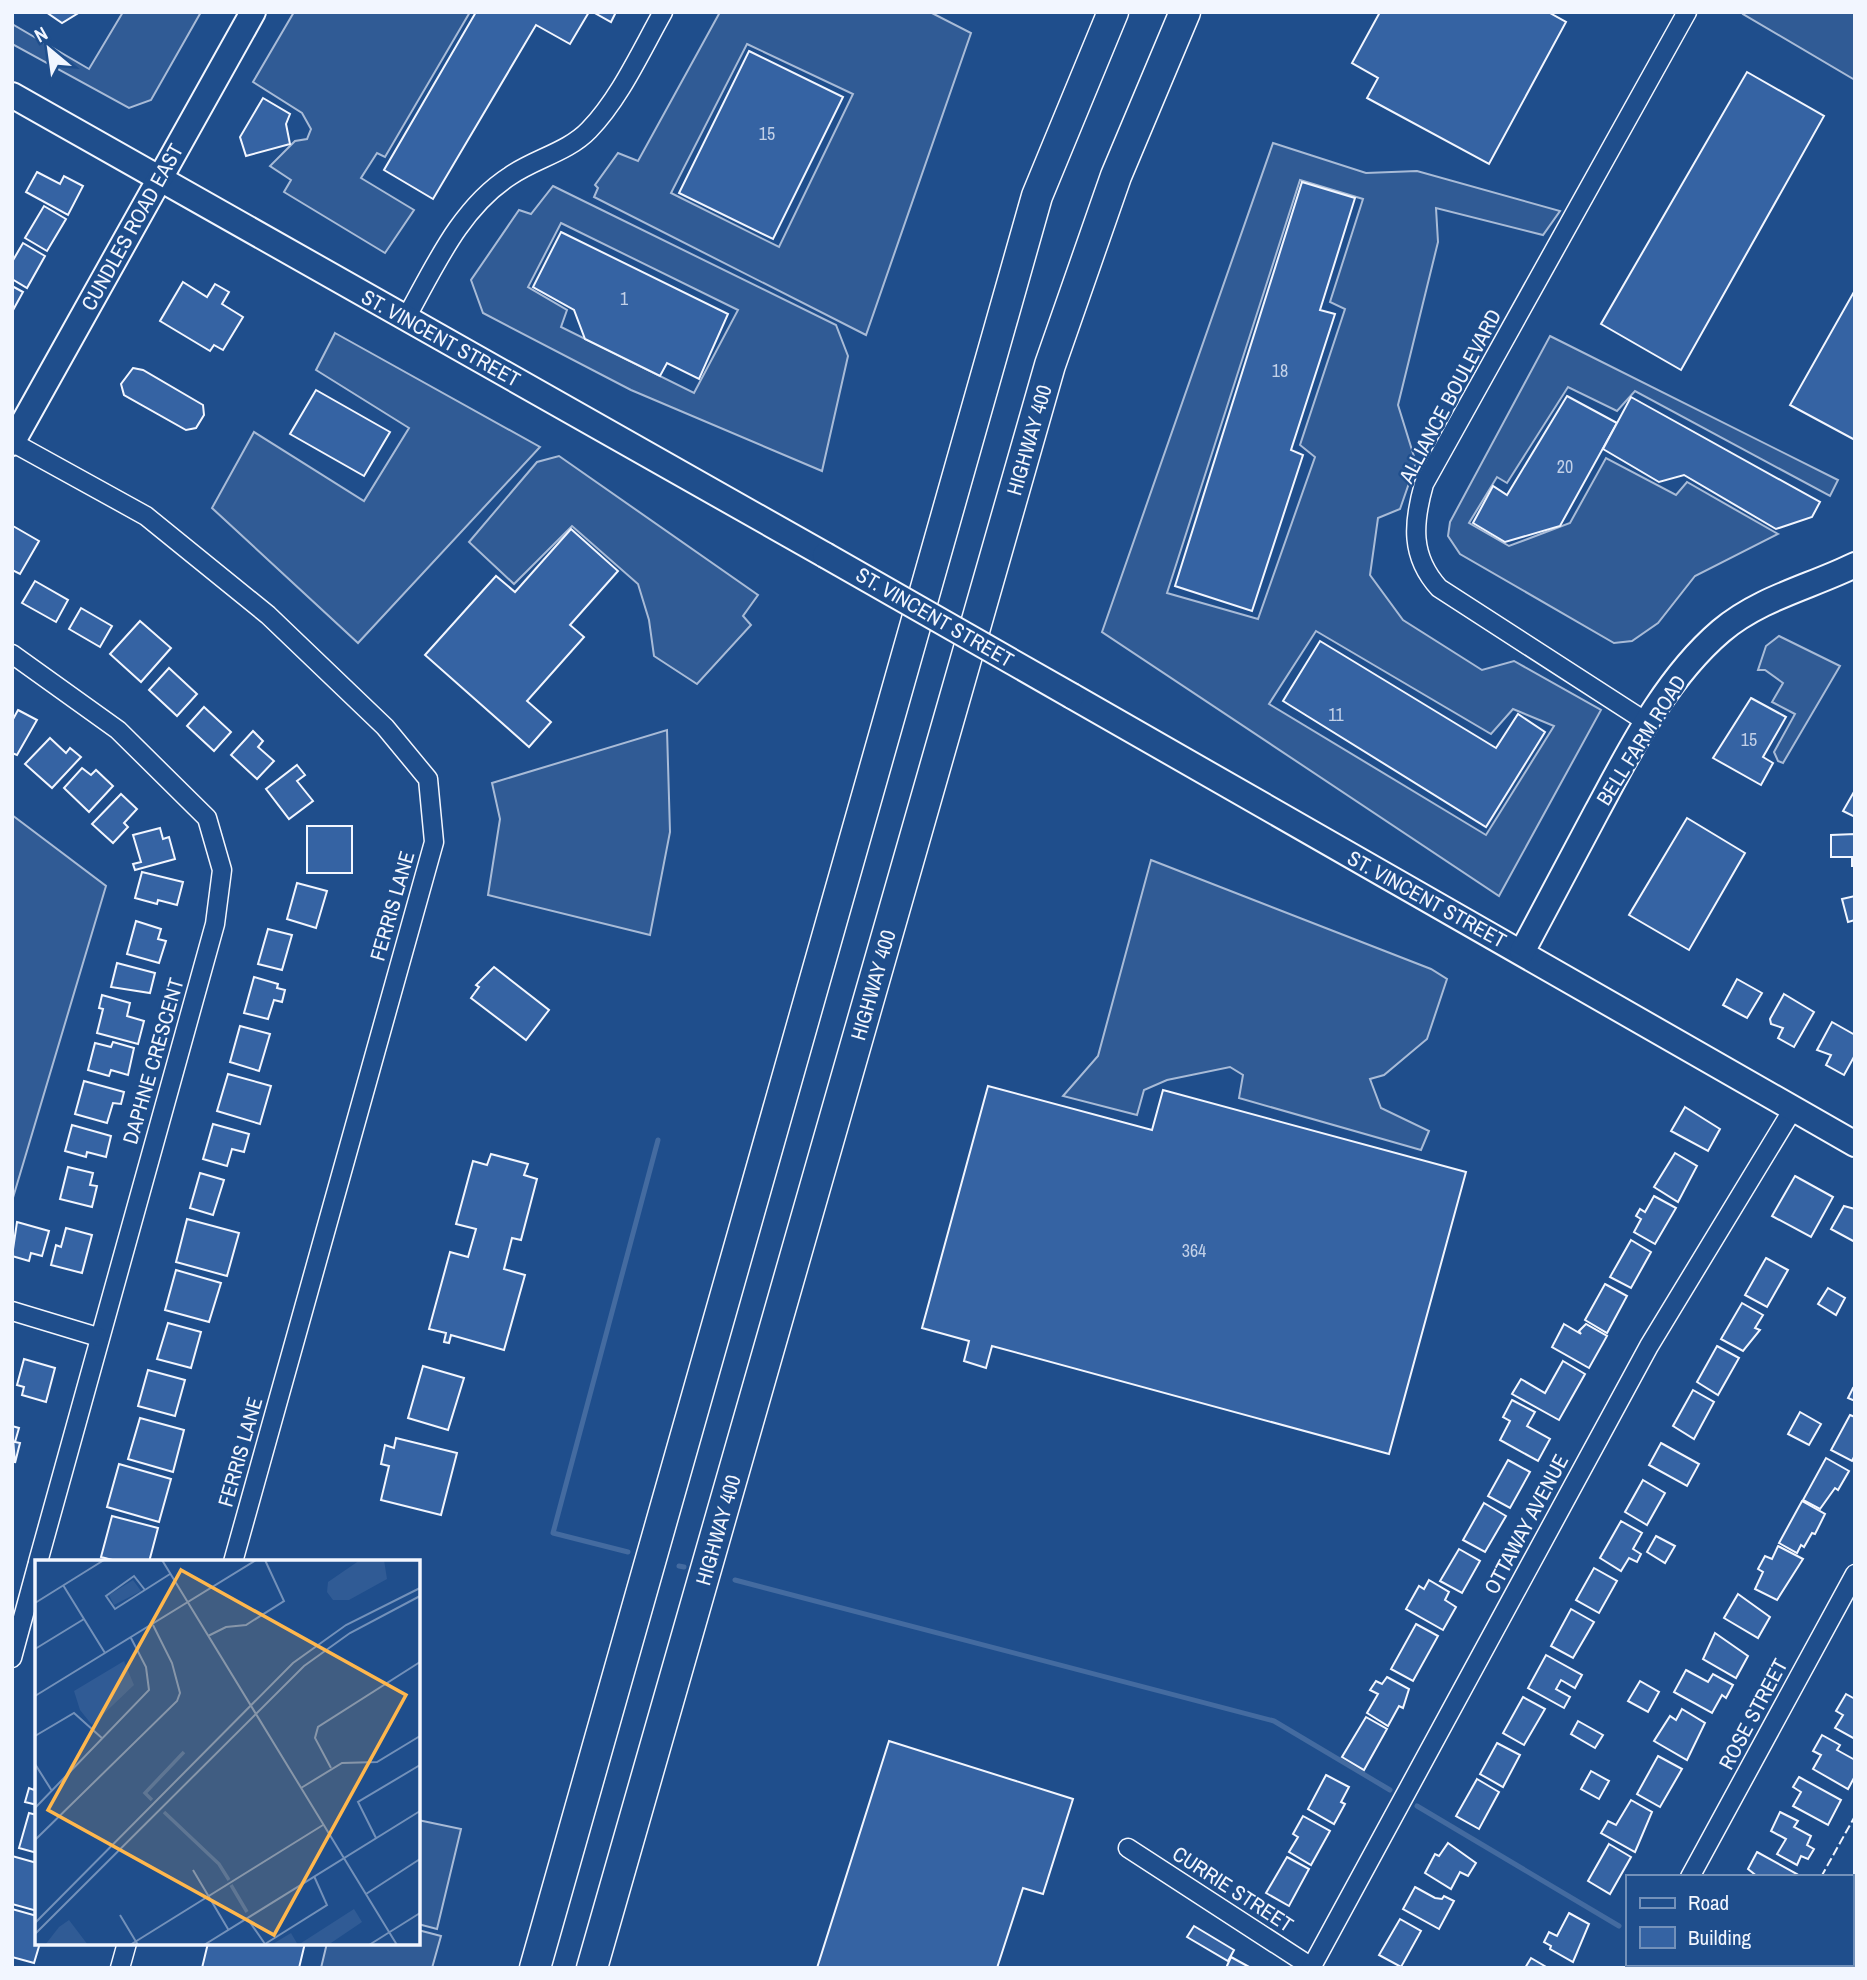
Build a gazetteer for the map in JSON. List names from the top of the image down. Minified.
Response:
{"streets":{"highway":["HIGHWAY 400"],"main road":["CUNDLES ROAD EAST","ST. VINCENT STREET","BELL FARM ROAD"],"street":["ALLIANCE BOULEVARD","FERRIS LANE","DAPHNE CRESCENT","OTTAWAY AVENUE","ROSE STREET","CURRIE STREET"]},"crossings":[["CUNDLES ROAD EAST","ST. VINCENT STREET"],["CUNDLES ROAD EAST","FERRIS LANE"],["ST. VINCENT STREET","BELL FARM ROAD"],["ST. VINCENT STREET","OTTAWAY AVENUE"],["ALLIANCE BOULEVARD","BELL FARM ROAD"],["OTTAWAY AVENUE","CURRIE STREET"]],"house_numbers":["15","1","18","20","11","15","364"],"legend":["Road","Building"],"north":"top left"}
